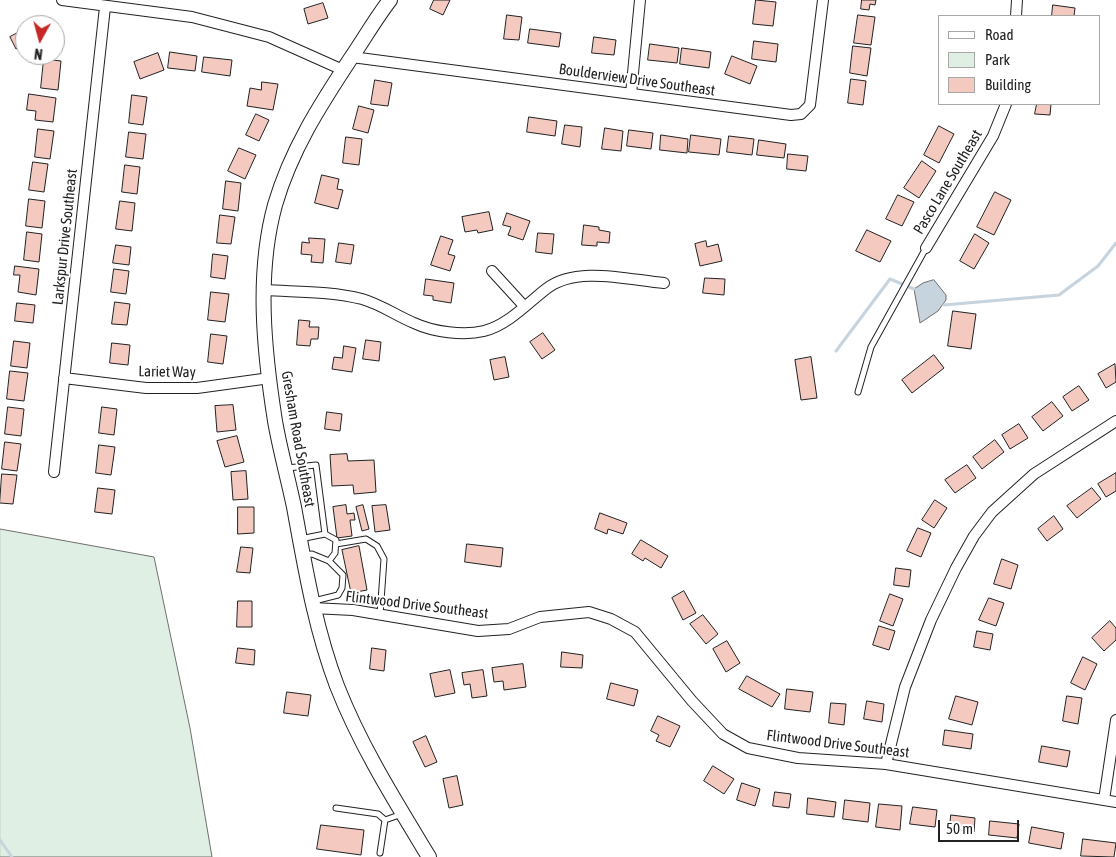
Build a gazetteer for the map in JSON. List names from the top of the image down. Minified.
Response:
{"streets":{"street":["Boulderview Drive Southeast","Pasco Lane Southeast","Larkspur Drive Southeast","Lariet Way","Gresham Road Southeast","Flintwood Drive Southeast"]},"crossings":[["Boulderview Drive Southeast","Gresham Road Southeast"],["Larkspur Drive Southeast","Lariet Way"],["Lariet Way","Gresham Road Southeast"],["Gresham Road Southeast","Flintwood Drive Southeast"]],"legend":["Road","Park","Building"],"scale_bar":"50 m","north":"bottom"}
